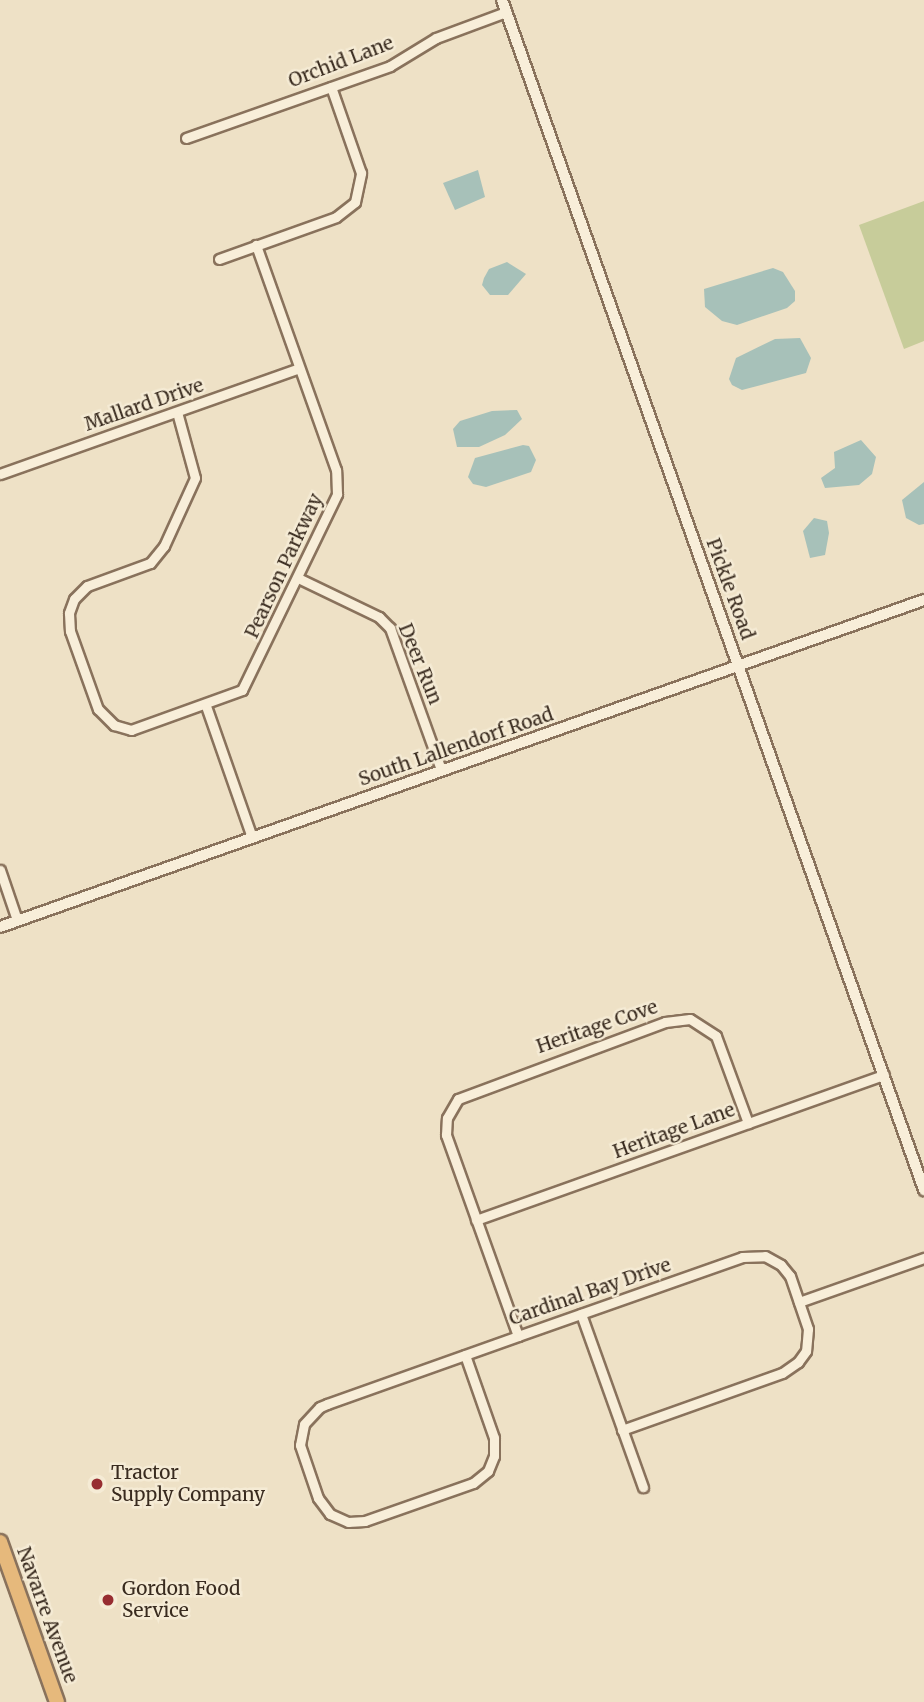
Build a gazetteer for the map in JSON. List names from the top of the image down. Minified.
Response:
{"streets":{"highway":["Navarre Avenue"],"street":["Orchid Lane","Mallard Drive","Pearson Parkway","Pickle Road","Deer Run","South Lallendorf Road","Heritage Cove","Heritage Lane","Cardinal Bay Drive"]},"crossings":[["Orchid Lane","Pickle Road"],["Mallard Drive","Pearson Parkway"],["Pearson Parkway","Deer Run"],["Pickle Road","South Lallendorf Road"],["Pickle Road","Heritage Lane"],["Deer Run","South Lallendorf Road"],["Heritage Cove","Heritage Lane"]],"places":["Tractor Supply Company","Gordon Food Service"]}
